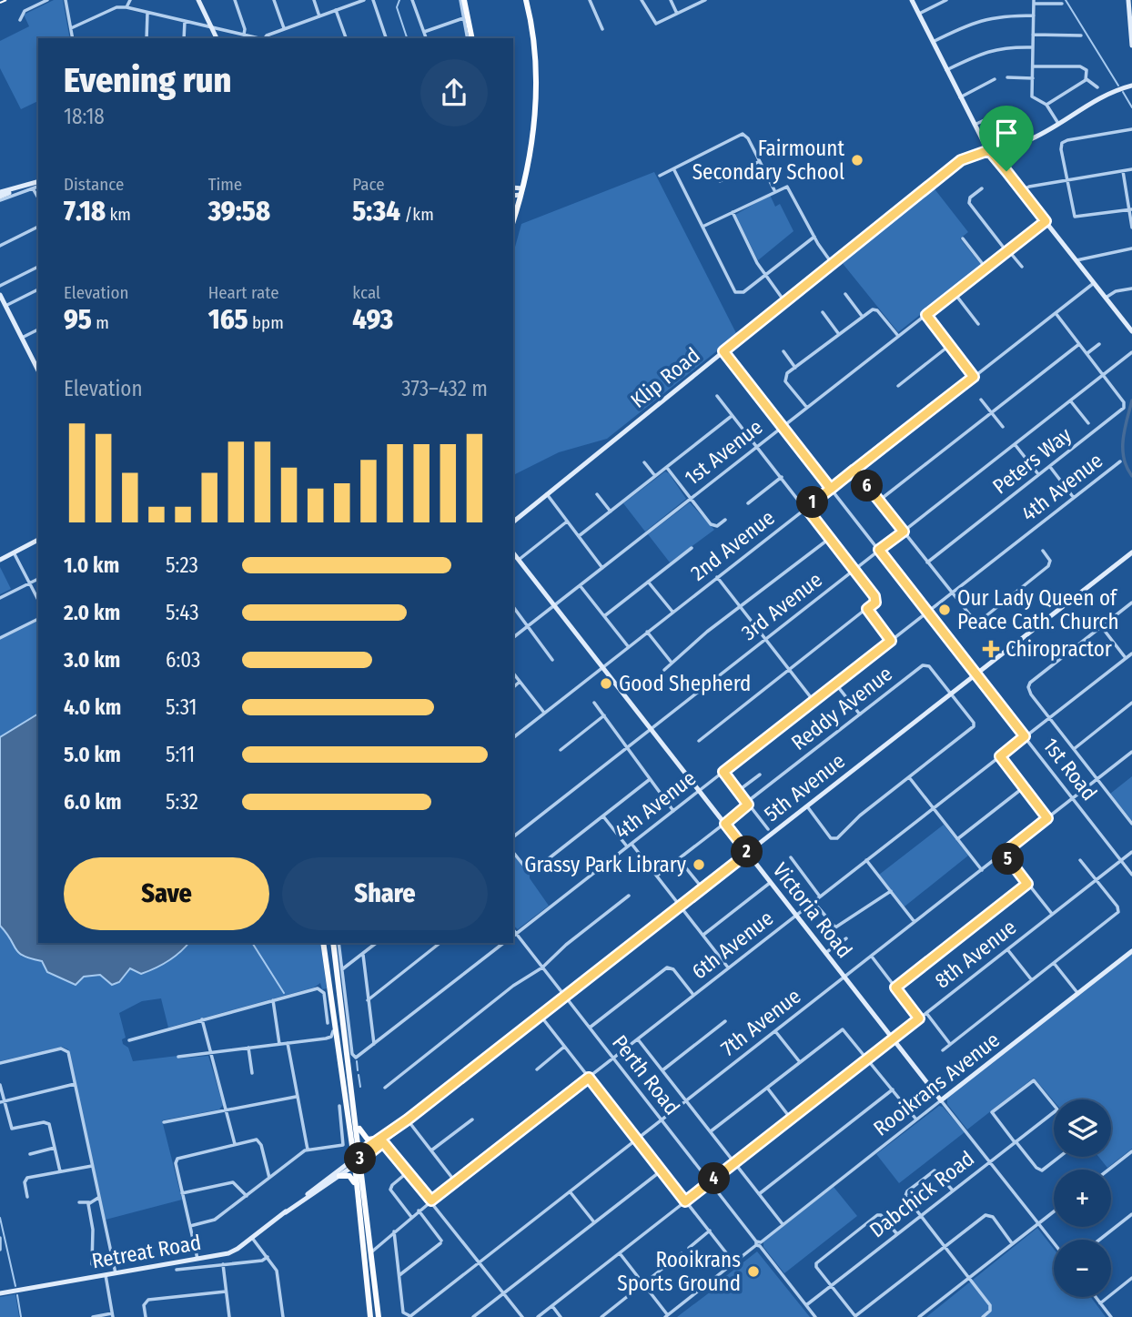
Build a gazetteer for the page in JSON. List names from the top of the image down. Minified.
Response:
{"streets":{"street":["Klip Road","1st Avenue","Peters Way","4th Avenue","2nd Avenue","3rd Avenue","Reddy Avenue","1st Road","5th Avenue","Victoria Road","6th Avenue","8th Avenue","7th Avenue","Perth Road","Rooikrans Avenue","Dabchick Road","Retreat Road"]},"crossings":[["Klip Road","1st Road"],["1st Avenue","1st Road"],["1st Avenue","Victoria Road"],["Peters Way","3rd Avenue"],["4th Avenue","1st Road"],["4th Avenue","Victoria Road"],["4th Avenue","Perth Road"],["2nd Avenue","1st Road"],["2nd Avenue","Victoria Road"],["3rd Avenue","1st Road"],["3rd Avenue","Victoria Road"],["Reddy Avenue","5th Avenue"],["Reddy Avenue","Victoria Road"],["1st Road","5th Avenue"],["1st Road","6th Avenue"],["1st Road","8th Avenue"],["1st Road","7th Avenue"],["5th Avenue","Victoria Road"],["5th Avenue","Perth Road"],["5th Avenue","Retreat Road"],["Victoria Road","6th Avenue"],["Victoria Road","8th Avenue"],["Victoria Road","7th Avenue"],["Victoria Road","Rooikrans Avenue"],["Victoria Road","Dabchick Road"],["6th Avenue","Perth Road"],["8th Avenue","Perth Road"],["7th Avenue","Perth Road"],["Perth Road","Rooikrans Avenue"],["Perth Road","Dabchick Road"]],"places":{"other":["Fairmount Secondary School","Our Lady Queen of Peace Cath. Church","Good Shepherd","Grassy Park Library","Rooikrans Sports Ground"],"health":["Chiropractor"]},"page":{"heading":["Evening run","18:18"],"stats":[["Distance","7.18 km"],["Time","39:58"],["Pace","5:34 /km"],["Elevation","95 m"],["Heart rate","165 bpm"],["kcal","493"]],"chart":["Elevation","373–432 m"],"pins":["6","1","2","5","3","4"],"list":[{"name":"1.0 km","note":"5:23"},{"name":"2.0 km","note":"5:43"},{"name":"3.0 km","note":"6:03"},{"name":"4.0 km","note":"5:31"},{"name":"5.0 km","note":"5:11"},{"name":"6.0 km","note":"5:32"}],"buttons":["Save","Share"],"map_buttons":["+","−"]}}
